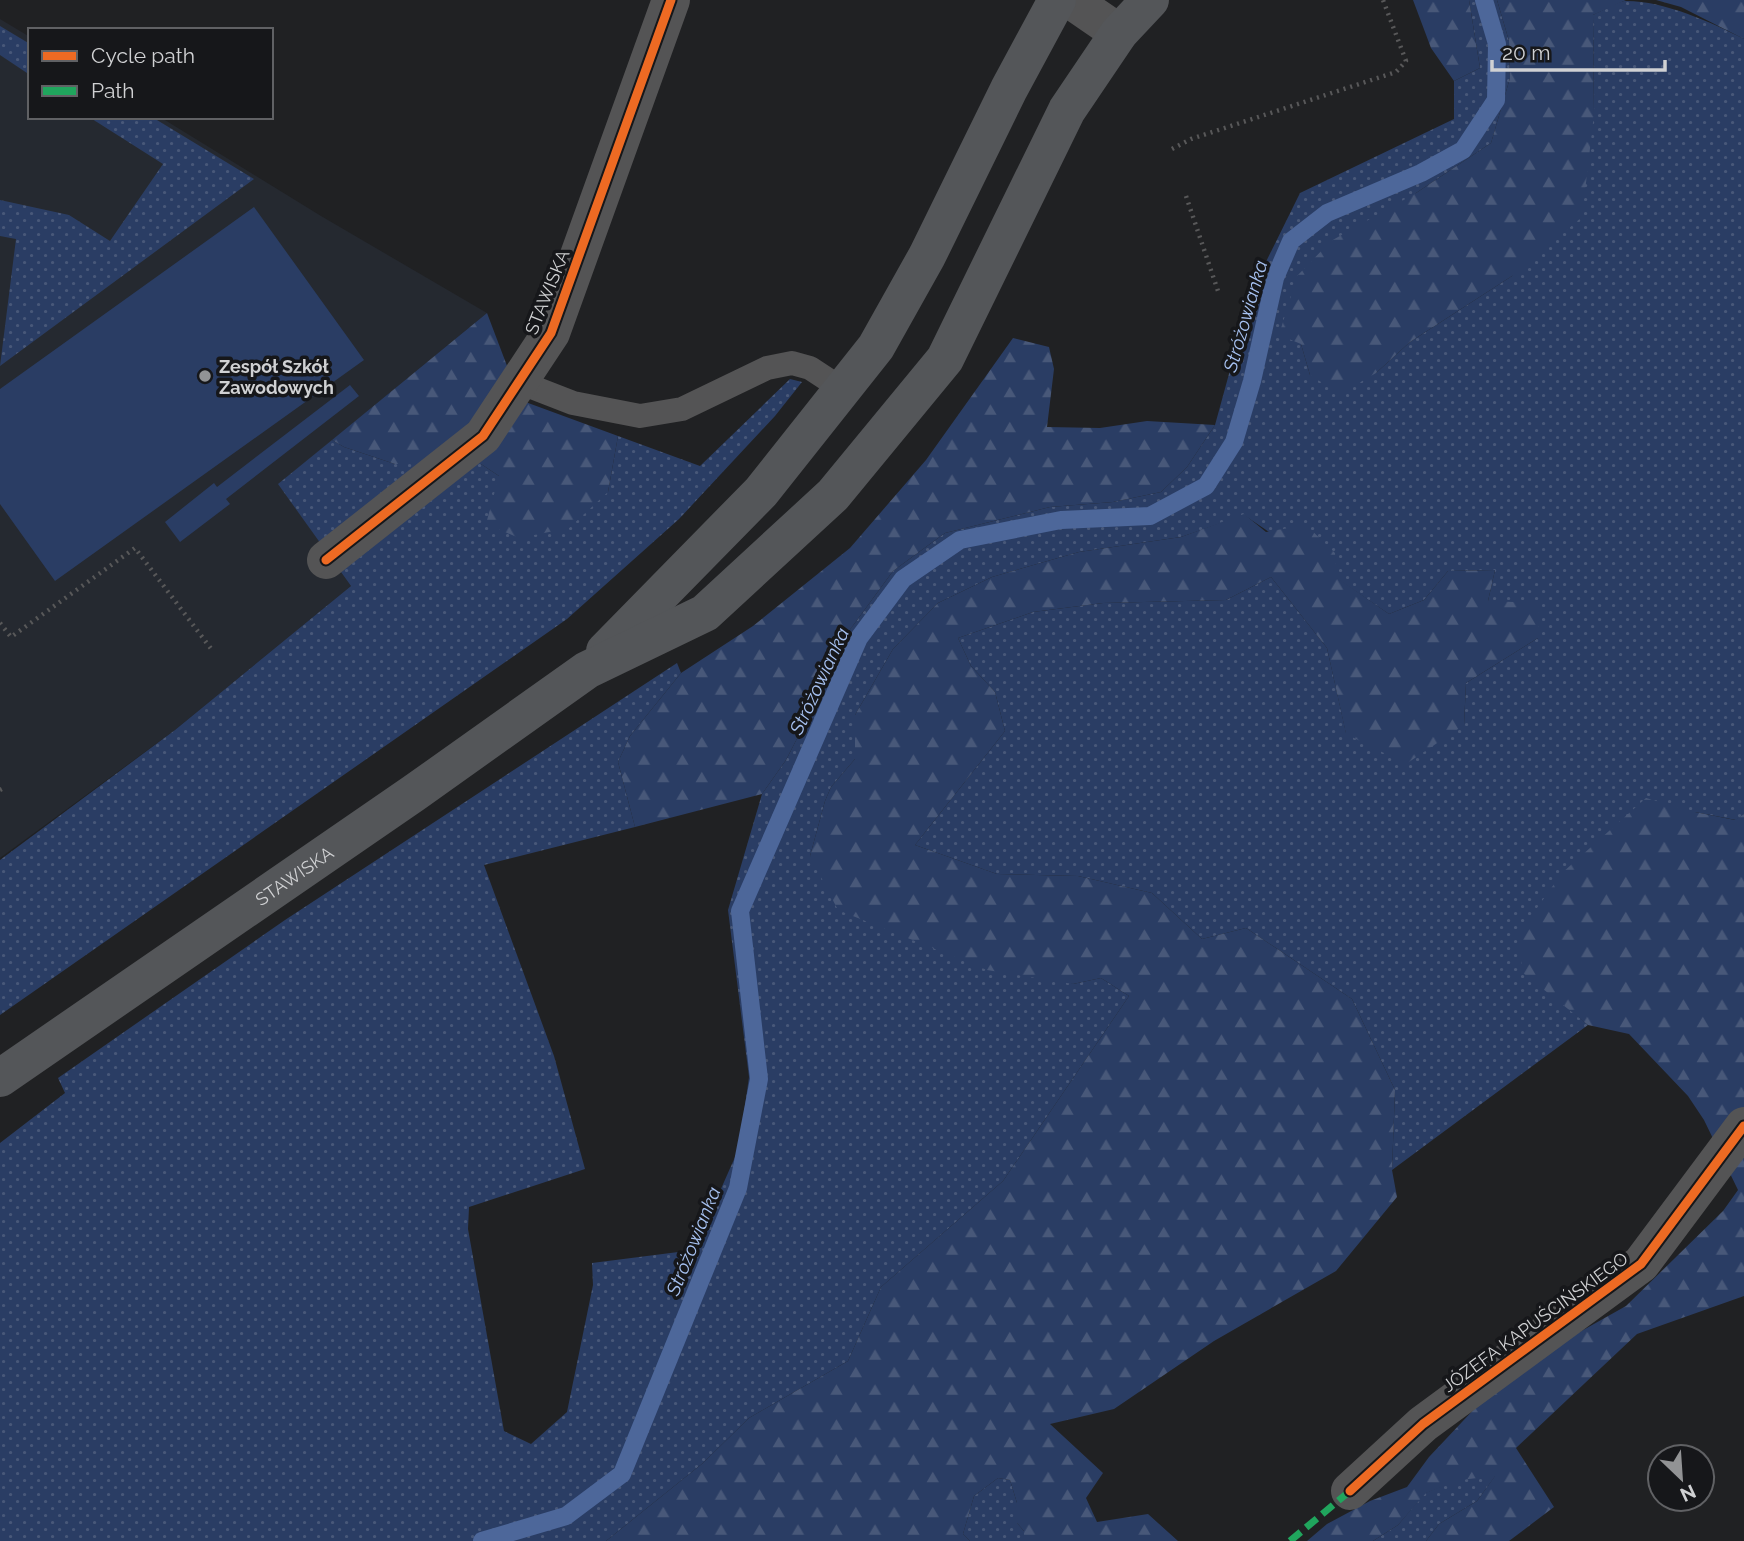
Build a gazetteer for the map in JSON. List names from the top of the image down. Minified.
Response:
{"streets":{"main road":["STAWISKA"],"street":["JÓZEFA KAPUŚCIŃSKIEGO"]},"water":["Stróżowianka"],"places":["Zespół Szkół Zawodowych"],"legend":["Cycle path","Path"],"scale_bar":"20 m","north":"bottom right"}
